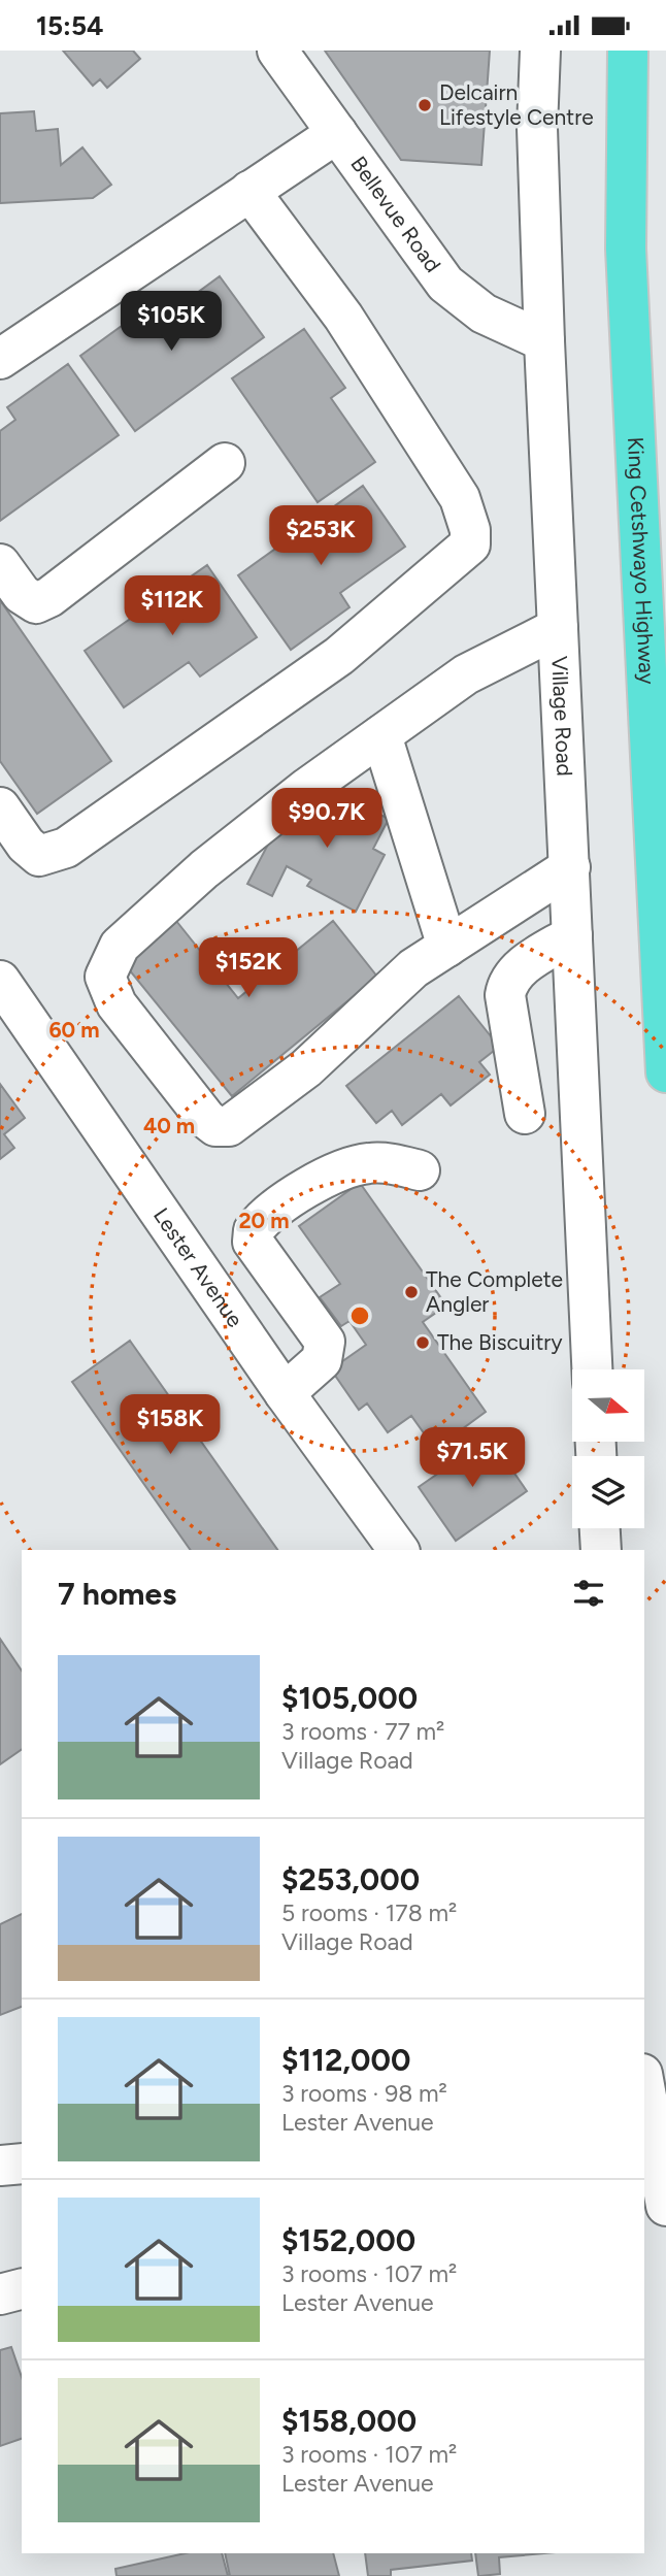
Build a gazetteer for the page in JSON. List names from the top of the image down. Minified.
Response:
{"streets":{"highway":["King Cetshwayo Highway"],"street":["Bellevue Road","Village Road","Lester Avenue"]},"crossings":[["Bellevue Road","Village Road"]],"places":["Delcairn Lifestyle Centre","The Complete Angler","The Biscuitry"],"north":"right","page":{"status":"15:54","price":["$105K","$253K","$112K","$90.7K","$152K","$158K","$71.5K"],"heading":"7 homes","list":[{"name":"$105,000","note":"3 rooms · 77 m² · Village Road"},{"name":"$253,000","note":"5 rooms · 178 m² · Village Road"},{"name":"$112,000","note":"3 rooms · 98 m² · Lester Avenue"},{"name":"$152,000","note":"3 rooms · 107 m² · Lester Avenue"},{"name":"$158,000","note":"3 rooms · 107 m² · Lester Avenue"}]},"rings":["60 m","40 m","20 m"]}
